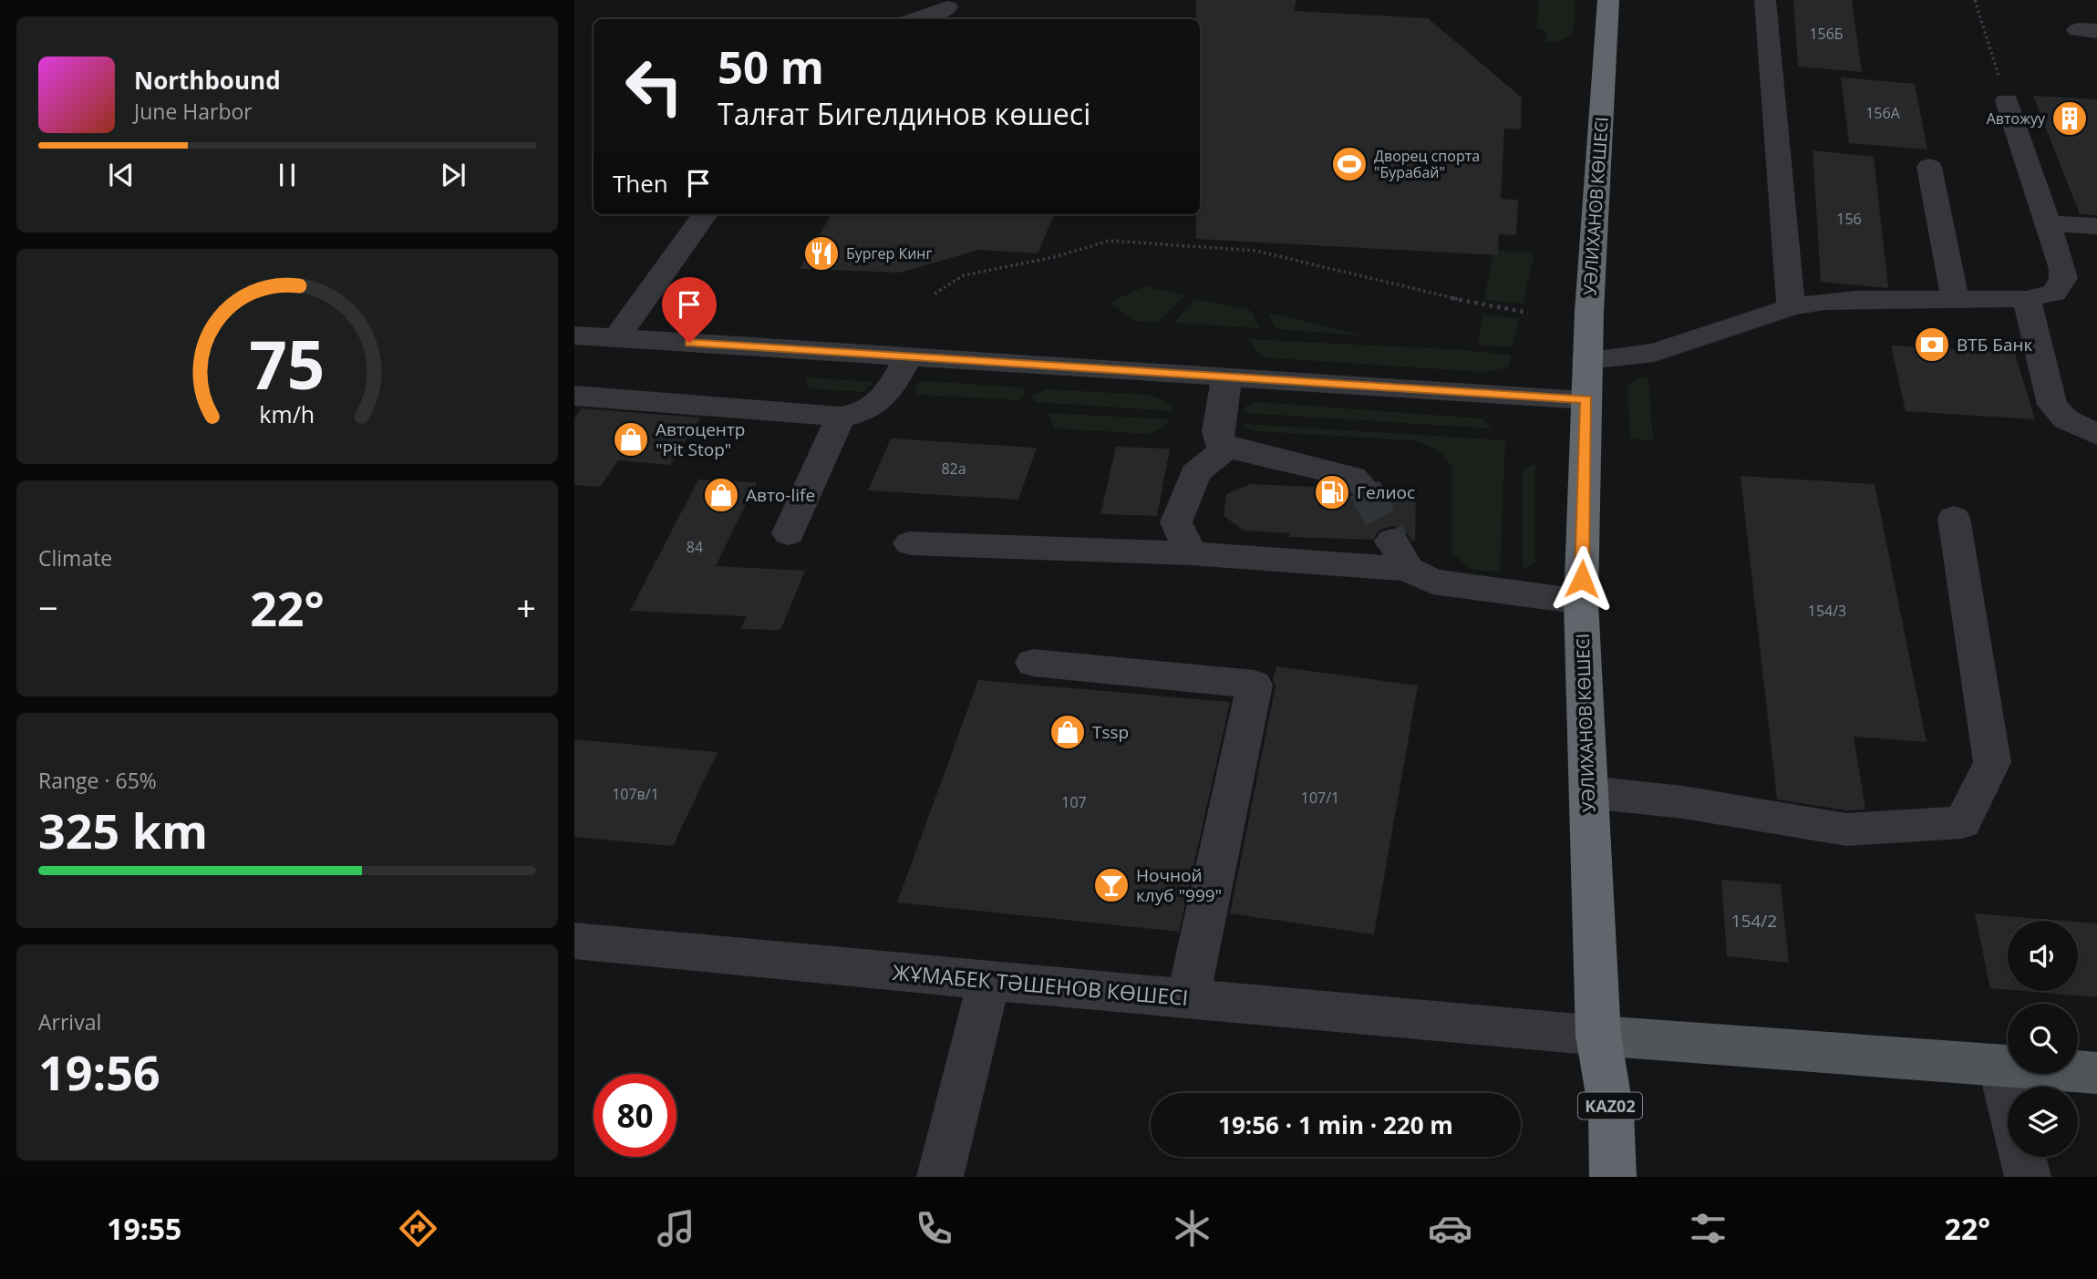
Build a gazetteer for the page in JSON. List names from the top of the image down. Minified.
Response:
{"streets":{"highway":["УӘЛИХАНОВ КӨШЕСІ","KАZ02"],"street":["ЖҰМАБЕК ТӘШЕНОВ КӨШЕСІ"]},"crossings":[["УӘЛИХАНОВ КӨШЕСІ","ЖҰМАБЕК ТӘШЕНОВ КӨШЕСІ"],["УӘЛИХАНОВ КӨШЕСІ","KАZ02"],["ЖҰМАБЕК ТӘШЕНОВ КӨШЕСІ","KАZ02"]],"places":{"building":["Автожуу"],"sports":["Дворец спорта \"Бурабай\""],"restaurant":["Бургер Кинг"],"bank":["ВТБ Банк"],"shop":["Автоцентр \"Pit Stop\"","Авто-life","Tssp"],"fuel station":["Гелиос"],"bar":["Ночной клуб \"999\""]},"house_numbers":["156Б","156А","156","82а","84","154/3","107в/1","107/1","107","154/2"],"page":{"turn":["50 m","Талғат Бигелдинов көшесі"],"song":["Northbound","June Harbor"],"then":"Then","tile":["Climate",["Range · 65%","325 km"],["Arrival","19:56"]],"heat":["−","22°","+"],"limit":"80","trip":"19:56 · 1 min · 220 m","tabs":["19:55","22°"],"gauge":["75","km/h"]}}
